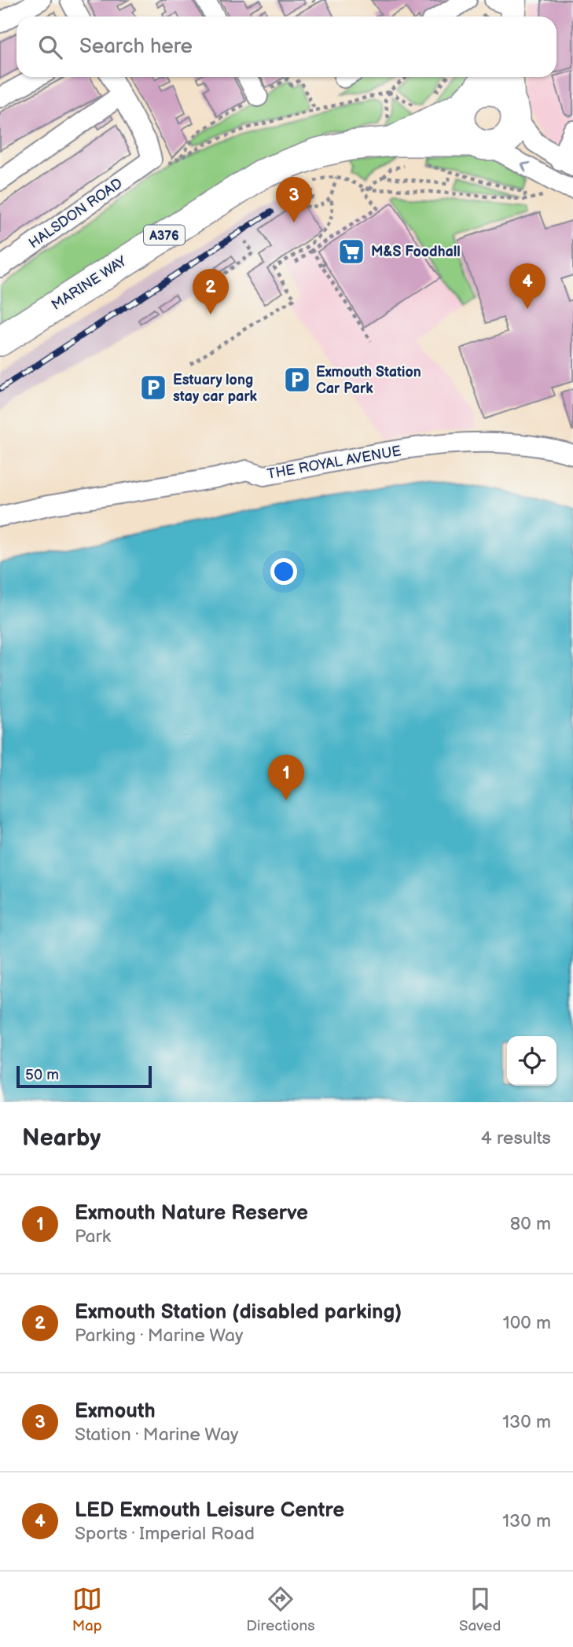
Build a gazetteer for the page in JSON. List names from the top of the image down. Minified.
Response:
{"streets":{"highway":["A376","MARINE WAY"],"street":["HALSDON ROAD","THE ROYAL AVENUE"]},"crossings":[["A376","MARINE WAY"]],"places":{"supermarket":["M&S Foodhall"],"parking":["Exmouth Station Car Park","Estuary long stay car park"]},"scale_bar":"50 m","page":{"search":"Search here","pins":["3","4","2","1"],"scale":"50 m","heading":["Nearby","4 results"],"list":[{"mark":"1","name":"Exmouth Nature Reserve","note":"Park","value":"80 m"},{"mark":"2","name":"Exmouth Station (disabled parking)","note":"Parking · Marine Way","value":"100 m"},{"mark":"3","name":"Exmouth","note":"Station · Marine Way","value":"130 m"},{"mark":"4","name":"LED Exmouth Leisure Centre","note":"Sports · Imperial Road","value":"130 m"}],"nav":["Map","Directions","Saved"]}}
